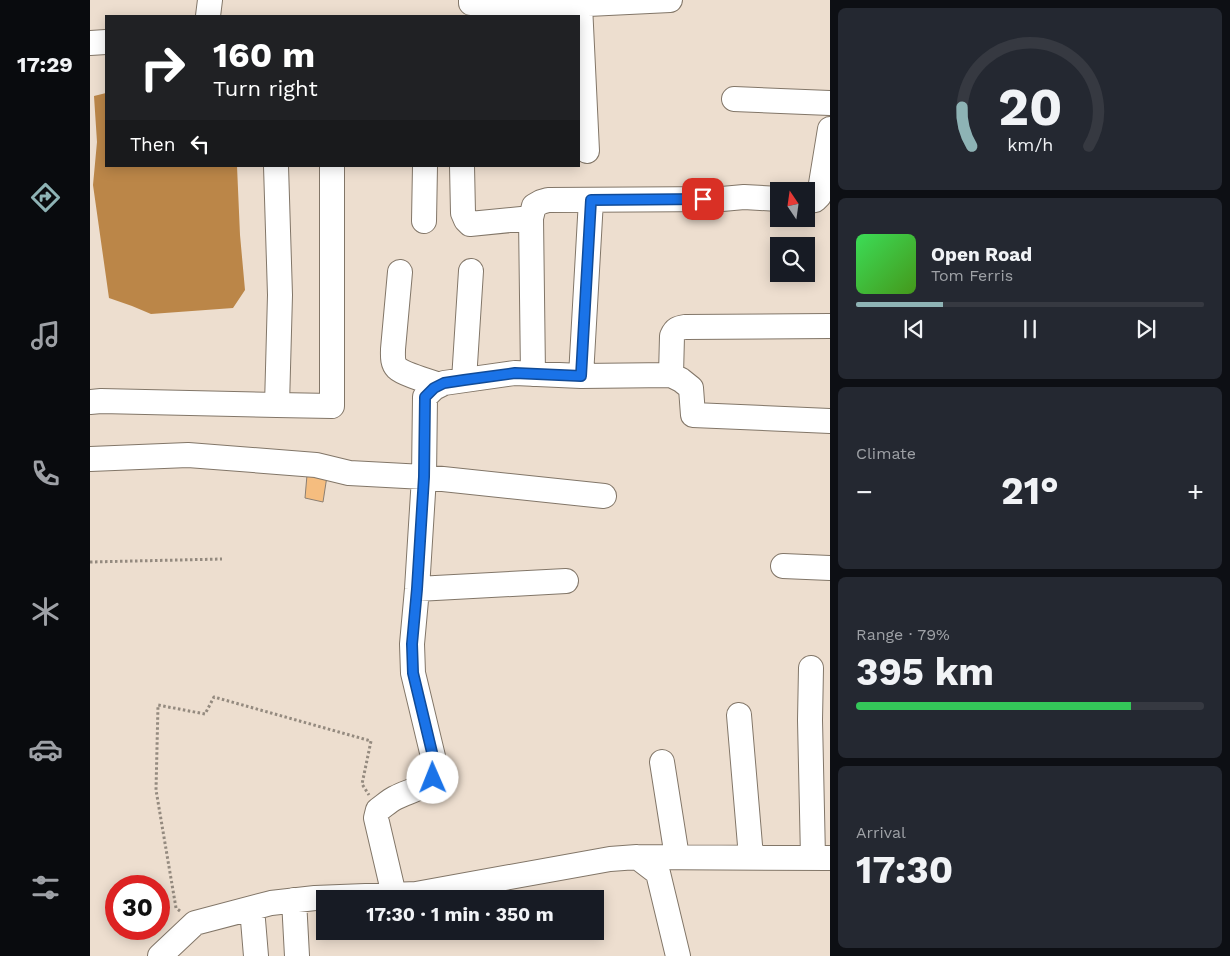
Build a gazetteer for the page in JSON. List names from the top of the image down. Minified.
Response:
{"north":"top","page":{"tabs":"17:29","turn":["160 m","Turn right"],"then":"Then","song":["Open Road","Tom Ferris"],"tile":["Climate",["Range · 79%","395 km"],["Arrival","17:30"]],"heat":["−","21°","+"],"limit":"30","trip":"17:30 · 1 min · 350 m","gauge":["20","km/h"]}}
